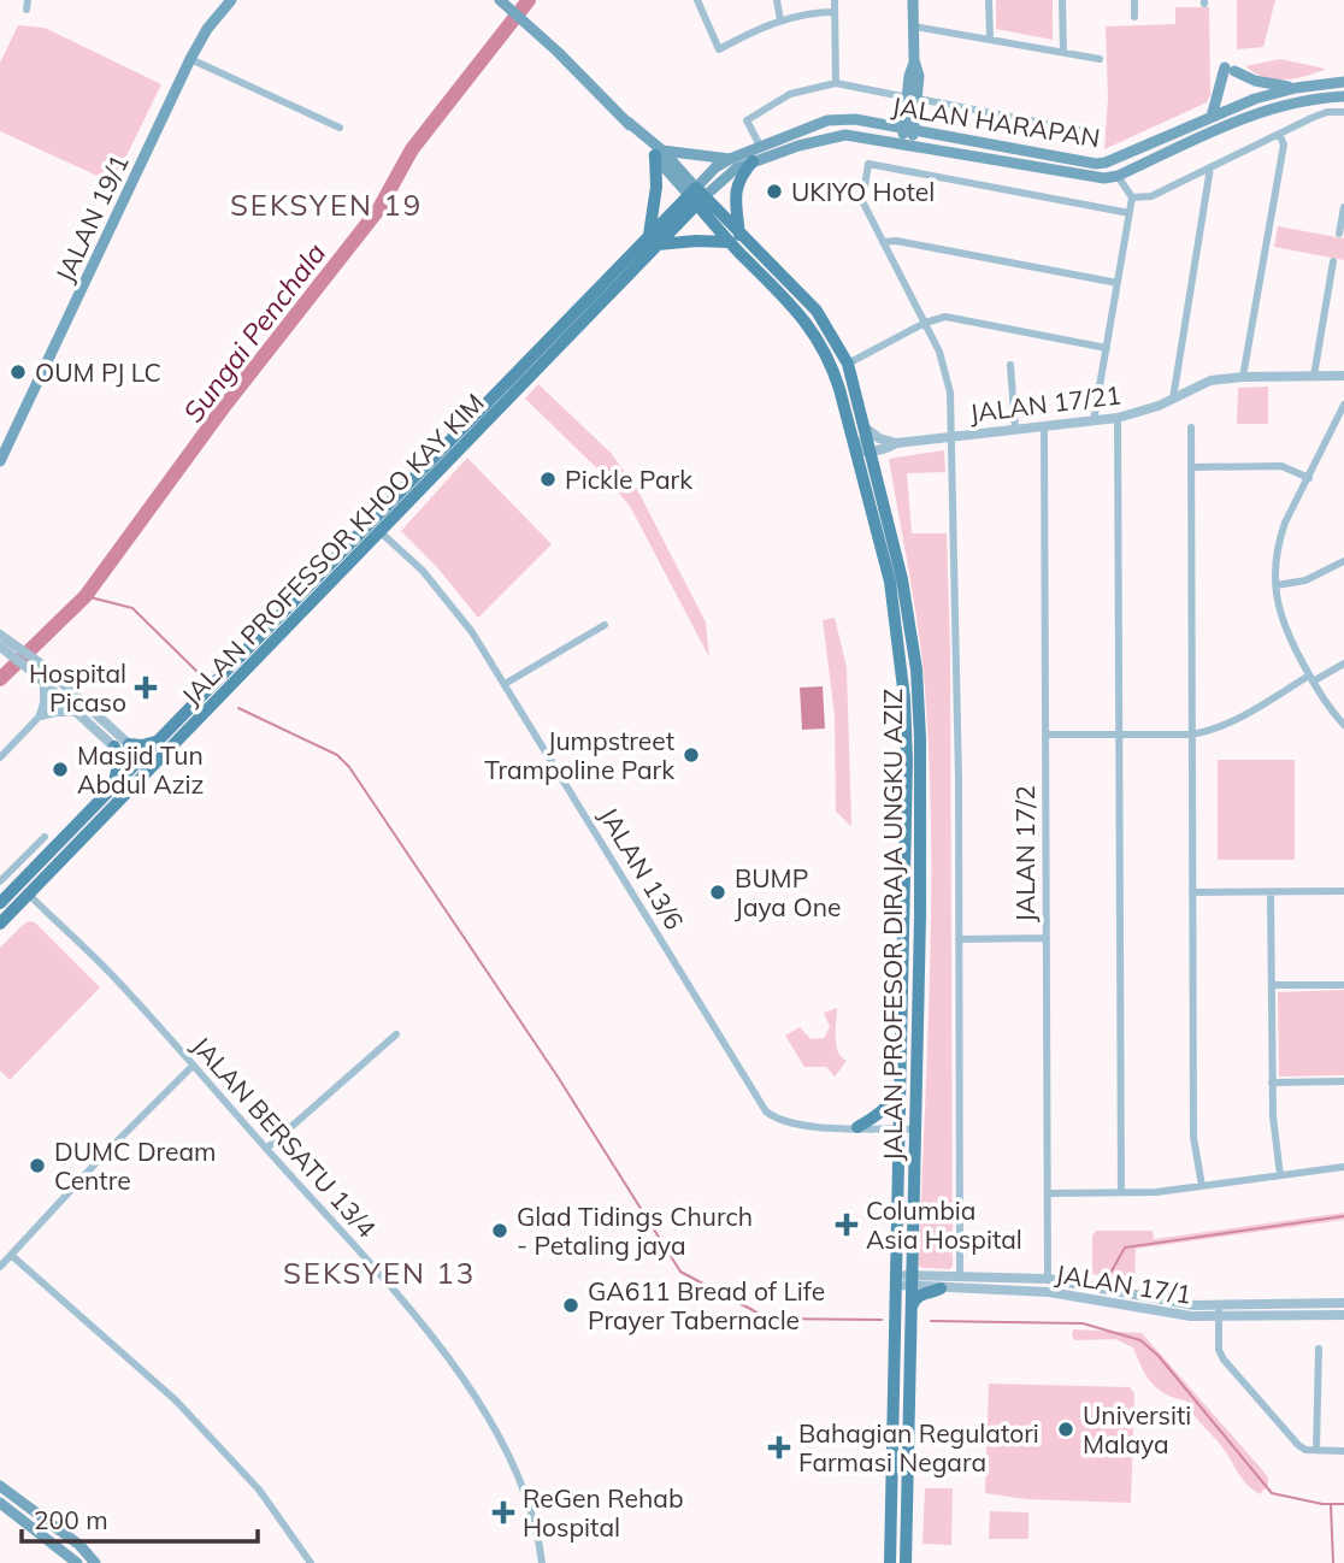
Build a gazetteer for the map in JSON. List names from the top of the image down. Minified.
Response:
{"streets":{"main road":["JALAN HARAPAN","JALAN 19/1","JALAN PROFESSOR KHOO KAY KIM","JALAN PROFESOR DIRAJA UNGKU AZIZ"],"street":["JALAN 17/21","JALAN 17/2","JALAN 13/6","JALAN BERSATU 13/4","JALAN 17/1"]},"crossings":[["JALAN HARAPAN","JALAN PROFESSOR KHOO KAY KIM"],["JALAN HARAPAN","JALAN PROFESOR DIRAJA UNGKU AZIZ"],["JALAN 17/21","JALAN 17/2"],["JALAN 17/21","JALAN PROFESOR DIRAJA UNGKU AZIZ"],["JALAN PROFESSOR KHOO KAY KIM","JALAN 13/6"],["JALAN PROFESSOR KHOO KAY KIM","JALAN PROFESOR DIRAJA UNGKU AZIZ"],["JALAN PROFESSOR KHOO KAY KIM","JALAN BERSATU 13/4"],["JALAN 17/2","JALAN 17/1"],["JALAN 13/6","JALAN PROFESOR DIRAJA UNGKU AZIZ"],["JALAN PROFESOR DIRAJA UNGKU AZIZ","JALAN 17/1"]],"districts":["SEKSYEN 19","SEKSYEN 13"],"water":["Sungai Penchala"],"places":{"other":["UKIYO Hotel","OUM PJ LC","Pickle Park","Jumpstreet Trampoline Park","Masjid Tun Abdul Aziz","BUMP Jaya One","DUMC Dream Centre","Glad Tidings Church - Petaling jaya","GA611 Bread of Life Prayer Tabernacle","Universiti Malaya"],"health":["Hospital Picaso","Columbia Asia Hospital","Bahagian Regulatori Farmasi Negara","ReGen Rehab Hospital"]},"scale_bar":"200 m"}
